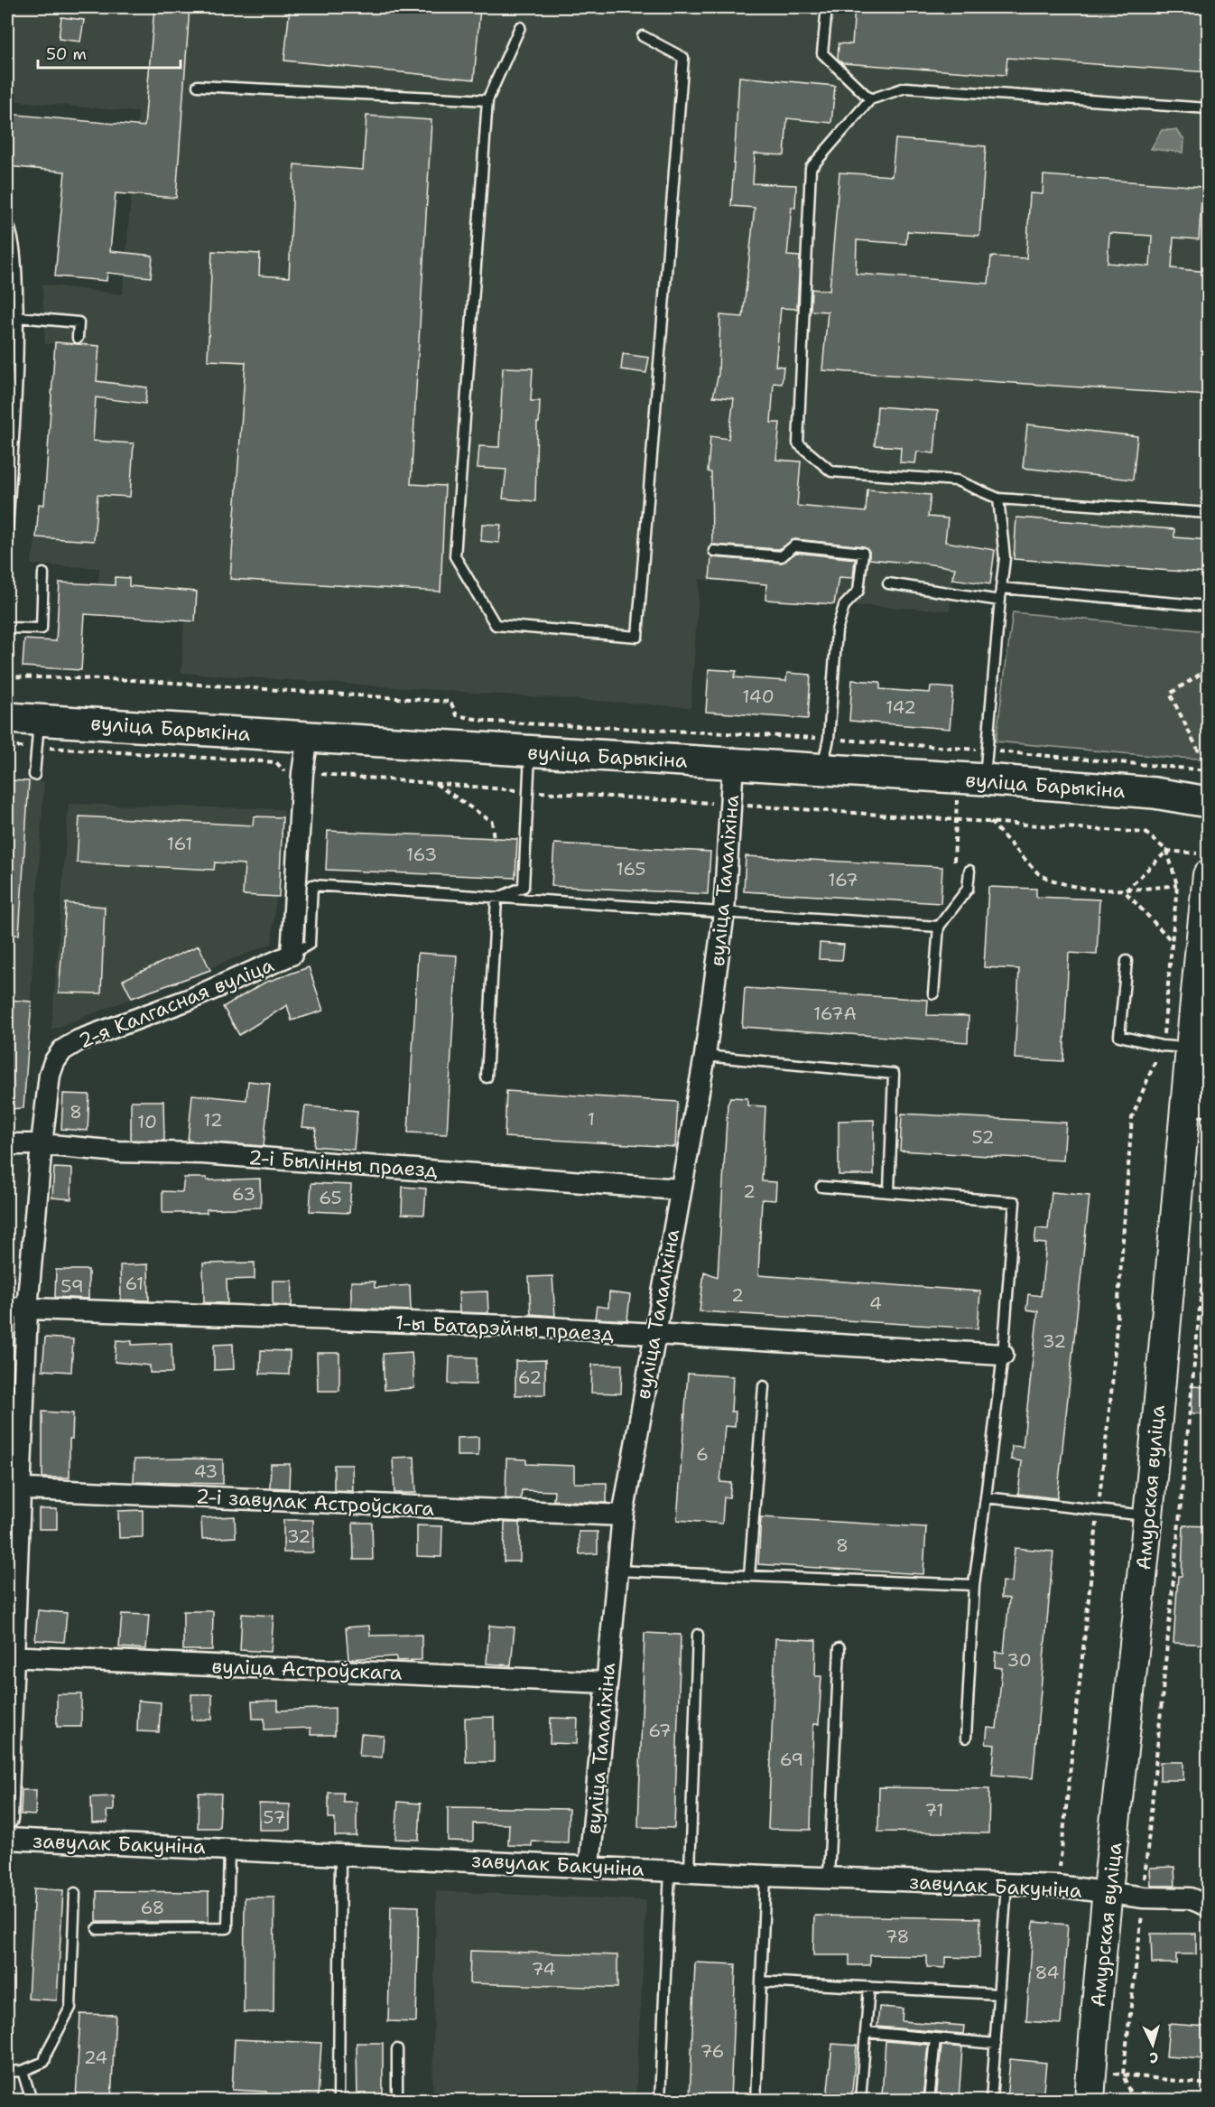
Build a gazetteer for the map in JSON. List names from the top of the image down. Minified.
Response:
{"streets":{"main road":["вуліца Барыкіна"],"street":["вуліца Талаліхіна","2-я Калгасная вуліца","2-і Былінны праезд","1-ы Батарэйны праезд","Амурская вуліца","2-і завулак Астроўскага","вуліца Астроўскага","завулак Бакуніна"]},"crossings":[["вуліца Барыкіна","вуліца Талаліхіна"],["вуліца Барыкіна","2-я Калгасная вуліца"],["вуліца Талаліхіна","2-і Былінны праезд"],["вуліца Талаліхіна","1-ы Батарэйны праезд"],["вуліца Талаліхіна","2-і завулак Астроўскага"],["вуліца Талаліхіна","вуліца Астроўскага"],["вуліца Талаліхіна","завулак Бакуніна"],["2-я Калгасная вуліца","2-і Былінны праезд"],["2-я Калгасная вуліца","1-ы Батарэйны праезд"],["2-я Калгасная вуліца","2-і завулак Астроўскага"],["2-я Калгасная вуліца","вуліца Астроўскага"],["Амурская вуліца","завулак Бакуніна"]],"house_numbers":["140","142","161","163","165","167","167А","8","1","12","10","52","2","63","65","61","59","2","4","32","62","6","43","32","8","30","67","69","71","57","68","78","74","84","76","24"],"scale_bar":"50 m","north":"bottom"}
